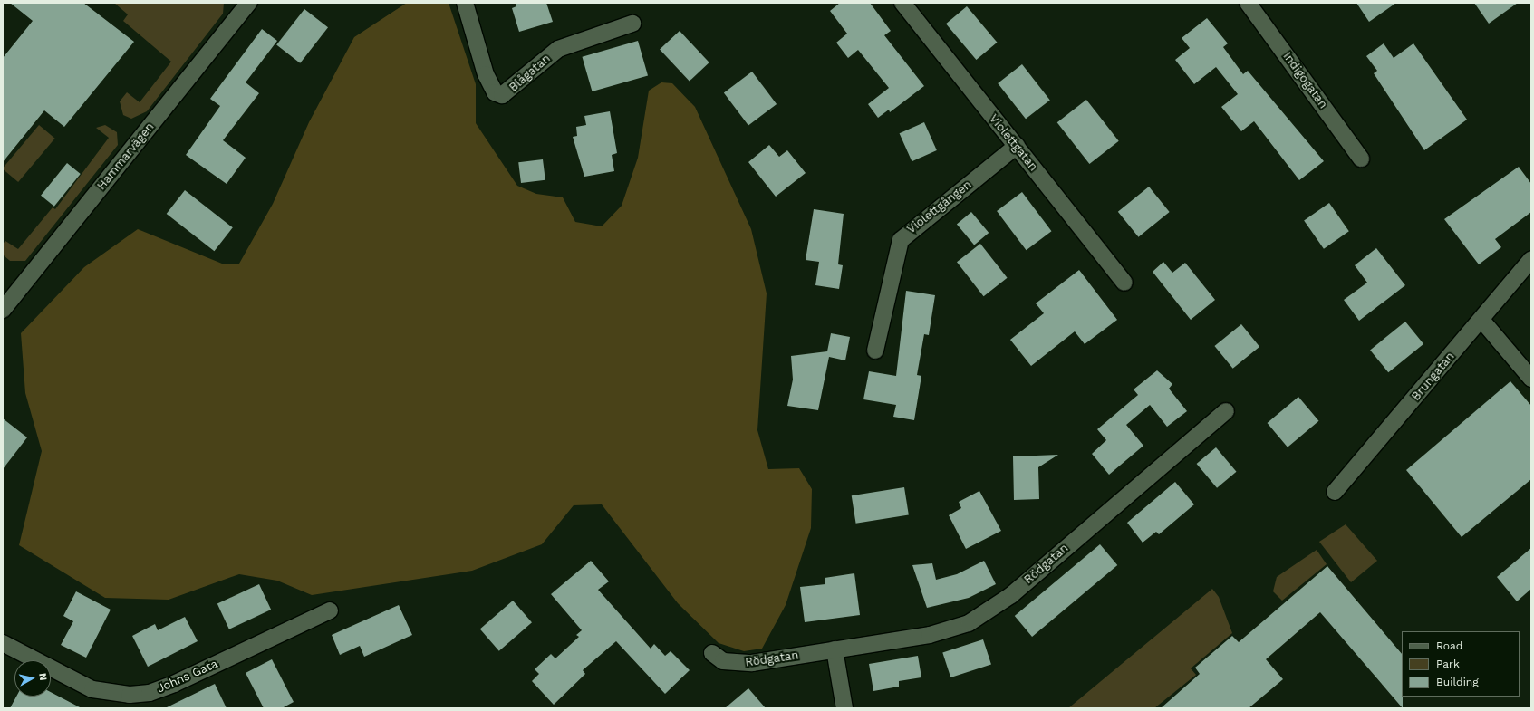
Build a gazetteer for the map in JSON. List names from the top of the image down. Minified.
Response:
{"streets":{"street":["Blågatan","Indigogatan","Violettgatan","Hammarvägen","Violettgången","Brungatan","Rödgatan","Johns Gata"]},"crossings":[["Violettgatan","Violettgången"]],"legend":["Road","Park","Building"],"north":"right"}
